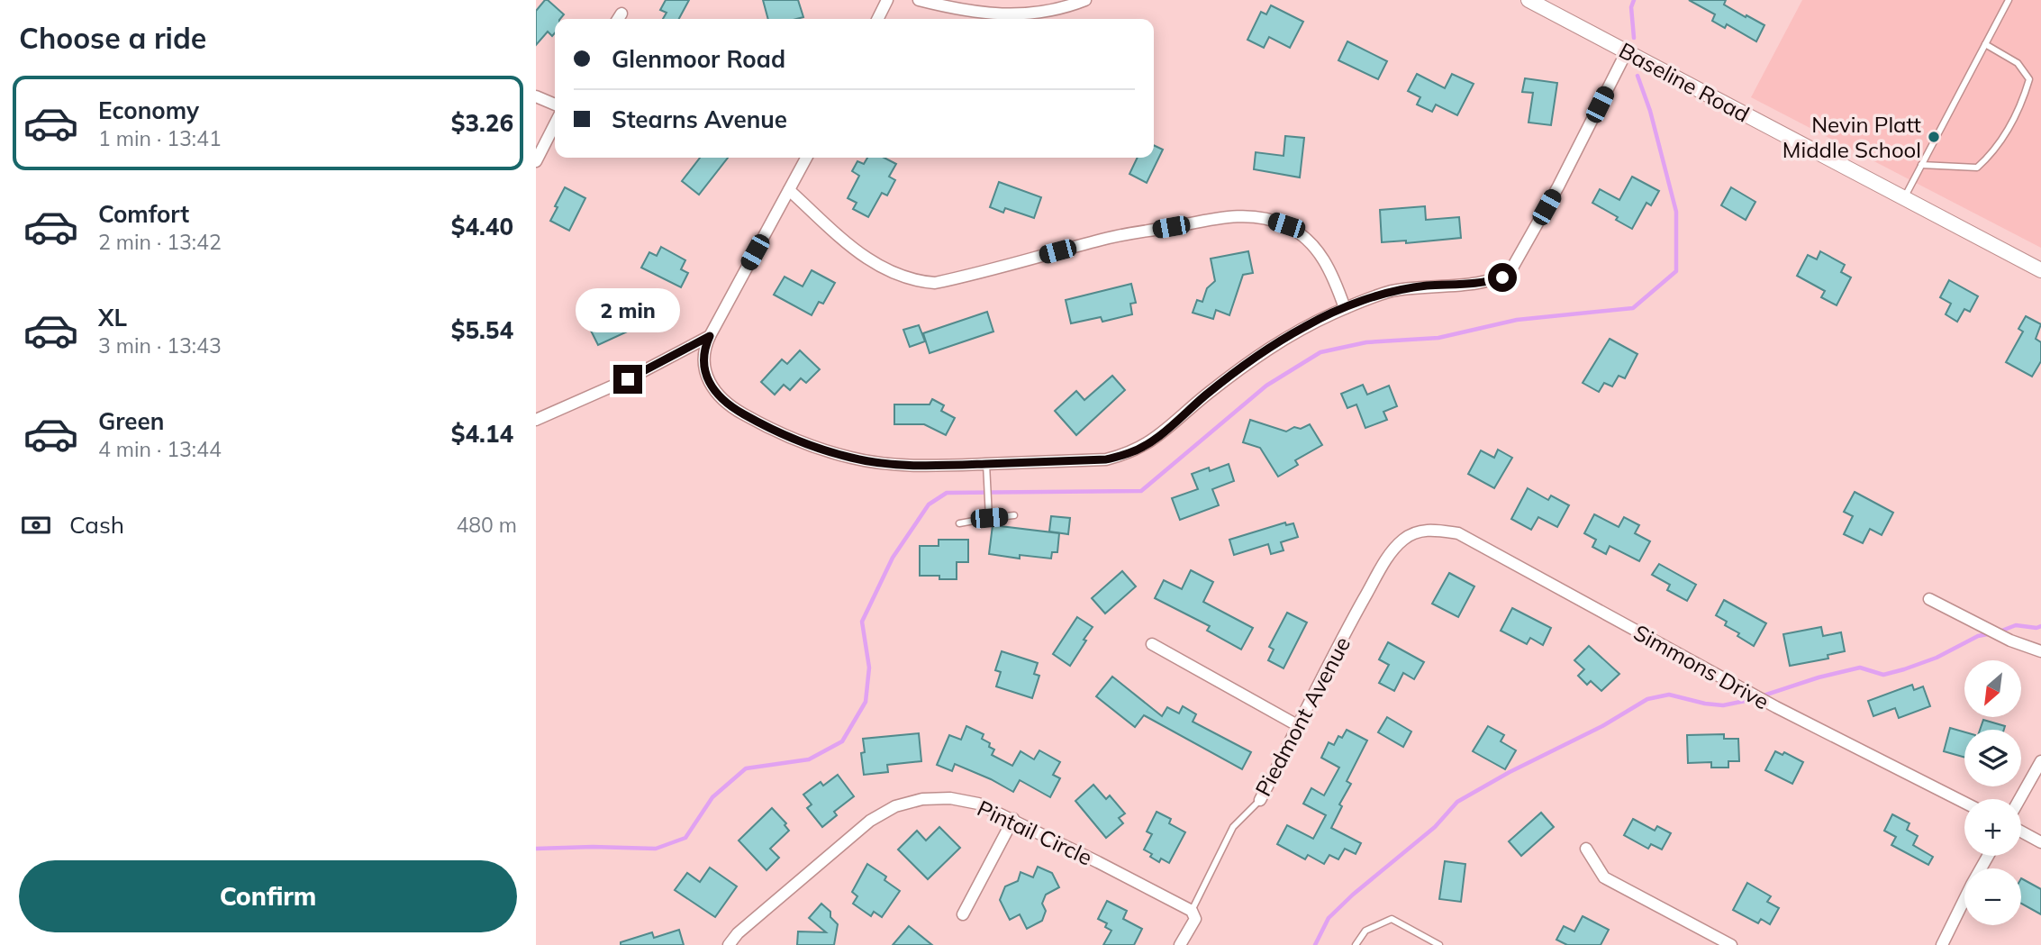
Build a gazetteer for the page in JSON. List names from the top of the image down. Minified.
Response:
{"streets":{"street":["Baseline Road","Simmons Drive","Piedmont Avenue","Pintail Circle"]},"crossings":[["Simmons Drive","Piedmont Avenue"],["Piedmont Avenue","Pintail Circle"]],"places":["Nevin Platt Middle School"],"north":"bottom left","page":{"heading":"Choose a ride","banner":["Glenmoor Road","Stearns Avenue"],"list":[{"name":"Economy","note":"1 min · 13:41","value":"$3.26"},{"name":"Comfort","note":"2 min · 13:42","value":"$4.40"},{"name":"XL","note":"3 min · 13:43","value":"$5.54"},{"name":"Green","note":"4 min · 13:44","value":"$4.14"}],"bubble":"2 min","pay":["Cash","480 m"],"map_buttons":["+","−"],"buttons":"Confirm"}}
